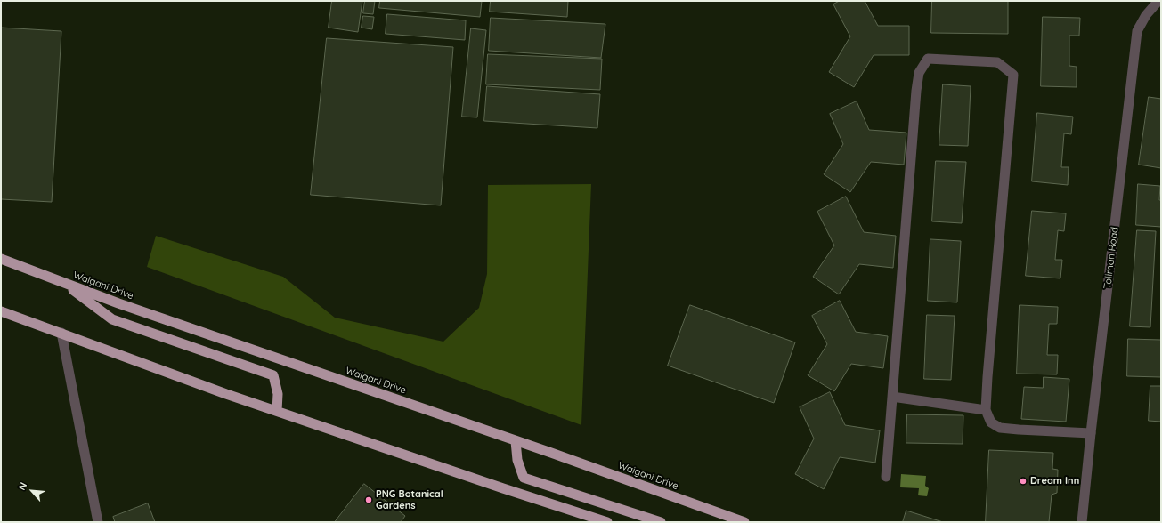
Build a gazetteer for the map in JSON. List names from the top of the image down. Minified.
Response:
{"streets":{"highway":["Waigani Drive"],"street":["Toliman Road"]},"places":["Dream Inn","PNG Botanical Gardens"],"north":"top left"}
